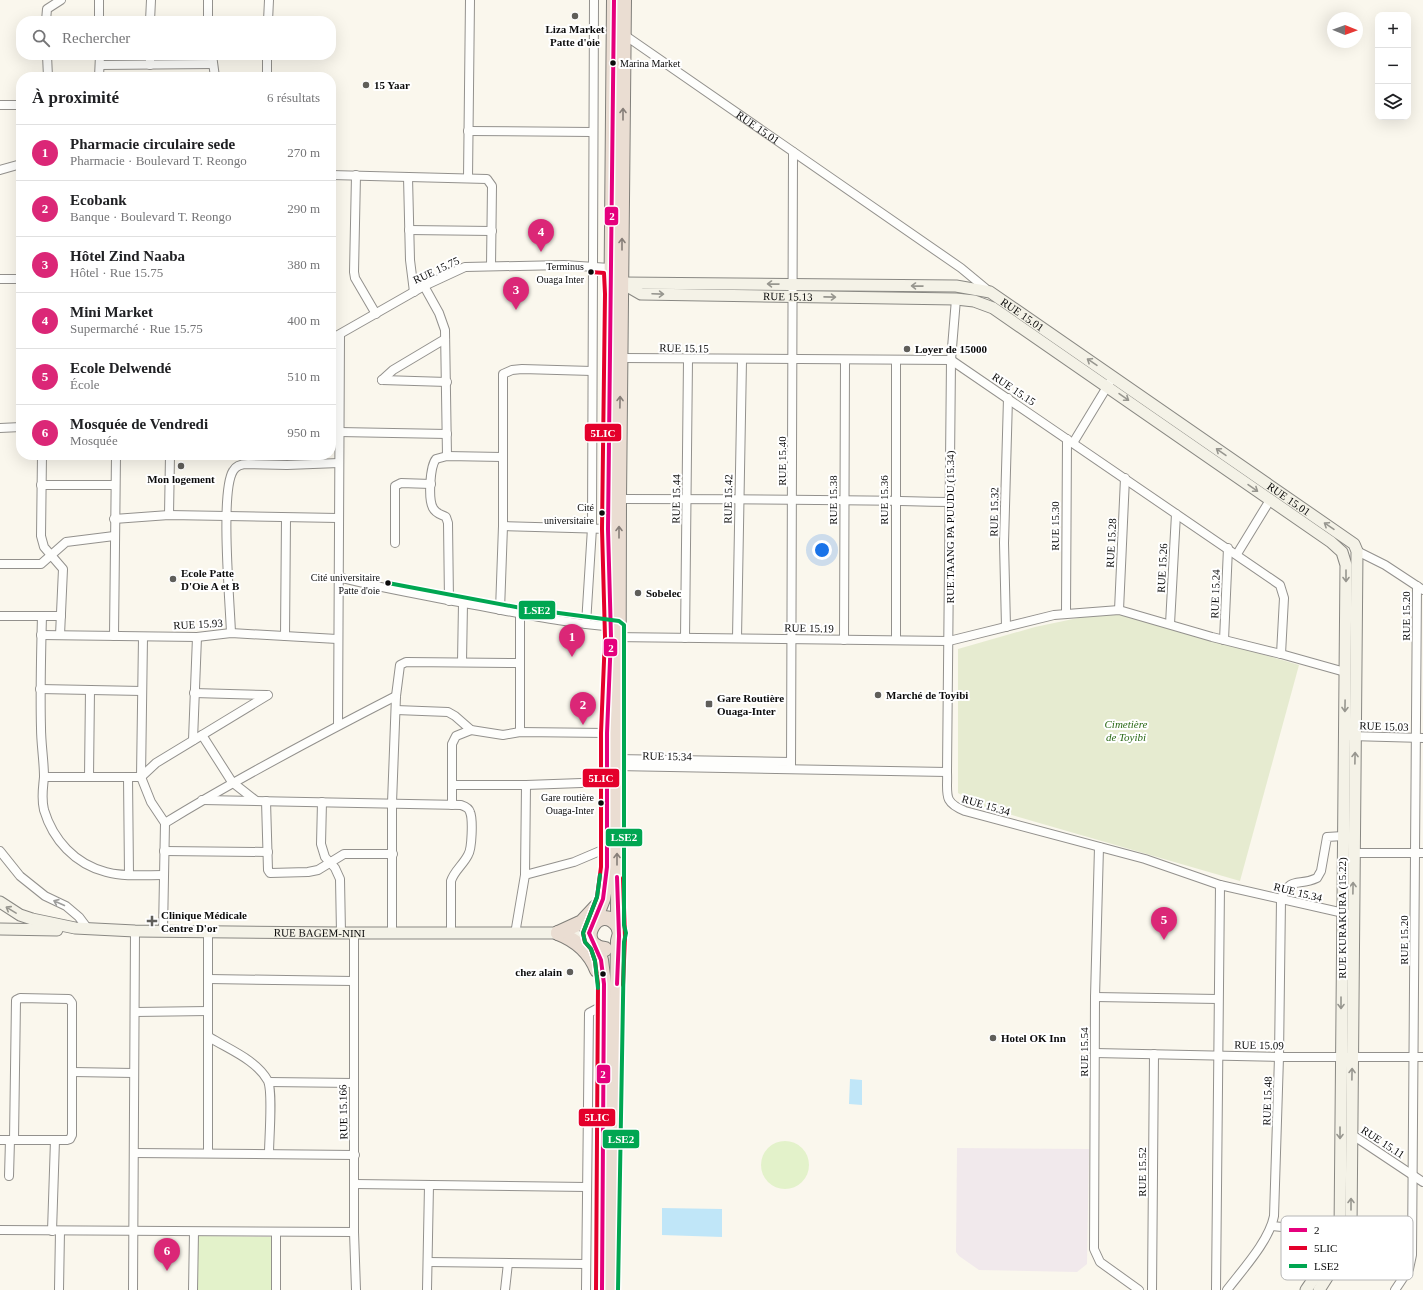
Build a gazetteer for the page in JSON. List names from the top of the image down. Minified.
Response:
{"streets":{"main road":["RUE 15.01","RUE 15.13","RUE KURAKURA (15.22)","RUE BAGEM-NINI"],"street":["RUE 15.75","RUE 15.15","RUE 15.40","RUE 15.44","RUE 15.42","RUE 15.38","RUE 15.36","RUE 15.32","RUE 15.30","RUE TAANG PA PUUDU (15.34)","RUE 15.28","RUE 15.26","RUE 15.24","RUE 15.20","RUE 15.93","RUE 15.19","RUE 15.03","RUE 15.34","RUE 15.09","RUE 15.54","RUE 15.48","RUE 15.166","RUE 15.11","RUE 15.52"]},"crossings":[["RUE 15.01","RUE 15.13"],["RUE 15.01","RUE 15.40"],["RUE 15.01","RUE TAANG PA PUUDU (15.34)"],["RUE 15.01","RUE 15.20"],["RUE 15.01","RUE KURAKURA (15.22)"],["RUE 15.75","RUE 15.13"],["RUE 15.13","RUE 15.40"],["RUE 15.13","RUE TAANG PA PUUDU (15.34)"],["RUE 15.15","RUE 15.40"],["RUE 15.15","RUE 15.44"],["RUE 15.15","RUE 15.42"],["RUE 15.15","RUE 15.38"],["RUE 15.15","RUE 15.36"],["RUE 15.15","RUE 15.32"],["RUE 15.15","RUE 15.30"],["RUE 15.15","RUE TAANG PA PUUDU (15.34)"],["RUE 15.15","RUE 15.28"],["RUE 15.15","RUE 15.26"],["RUE 15.15","RUE 15.24"],["RUE 15.15","RUE 15.19"],["RUE 15.40","RUE 15.19"],["RUE 15.40","RUE 15.34"],["RUE 15.44","RUE 15.19"],["RUE 15.42","RUE 15.19"],["RUE 15.38","RUE 15.19"],["RUE 15.36","RUE 15.19"],["RUE 15.32","RUE 15.19"],["RUE 15.30","RUE 15.19"],["RUE TAANG PA PUUDU (15.34)","RUE 15.19"],["RUE TAANG PA PUUDU (15.34)","RUE 15.34"],["RUE 15.28","RUE 15.19"],["RUE 15.26","RUE 15.19"],["RUE 15.24","RUE 15.19"],["RUE 15.20","RUE 15.03"],["RUE 15.20","RUE 15.09"],["RUE 15.20","RUE 15.11"],["RUE 15.19","RUE KURAKURA (15.22)"],["RUE 15.03","RUE KURAKURA (15.22)"],["RUE 15.34","RUE KURAKURA (15.22)"],["RUE 15.34","RUE 15.54"],["RUE 15.34","RUE 15.48"],["RUE KURAKURA (15.22)","RUE 15.09"],["RUE KURAKURA (15.22)","RUE 15.11"],["RUE BAGEM-NINI","RUE 15.166"],["RUE 15.09","RUE 15.54"],["RUE 15.09","RUE 15.48"],["RUE 15.09","RUE 15.52"]],"parks":["Cimetière de Toyibi"],"places":{"other":["Liza Market Patte d'oie","Marina Market","15 Yaar","Terminus Ouaga Inter","Loyer de 15000","Mon logement","Cité universitaire","Ecole Patte D'Oie A et B","Cité universitaire Patte d'oie","Sobelec","Marché de Toyibi","Gare routière Ouaga-Inter","chez alain","Hotel OK Inn"],"transit":["Gare Routière Ouaga-Inter"],"health":["Clinique Médicale Centre D'or"]},"lines":["transit line 2","transit line 5LIC","transit line LSE2"],"legend":["2","5LIC","LSE2"],"north":"right","page":{"map_buttons":["+","−"],"search":"Rechercher","heading":["À proximité","6 résultats"],"list":[{"mark":"1","name":"Pharmacie circulaire sede","note":"Pharmacie · Boulevard T. Reongo","value":"270 m"},{"mark":"2","name":"Ecobank","note":"Banque · Boulevard T. Reongo","value":"290 m"},{"mark":"3","name":"Hôtel Zind Naaba","note":"Hôtel · Rue 15.75","value":"380 m"},{"mark":"4","name":"Mini Market","note":"Supermarché · Rue 15.75","value":"400 m"},{"mark":"5","name":"Ecole Delwendé","note":"École","value":"510 m"},{"mark":"6","name":"Mosquée de Vendredi","note":"Mosquée","value":"950 m"}],"pins":["4","3","1","2","5","6"]}}
